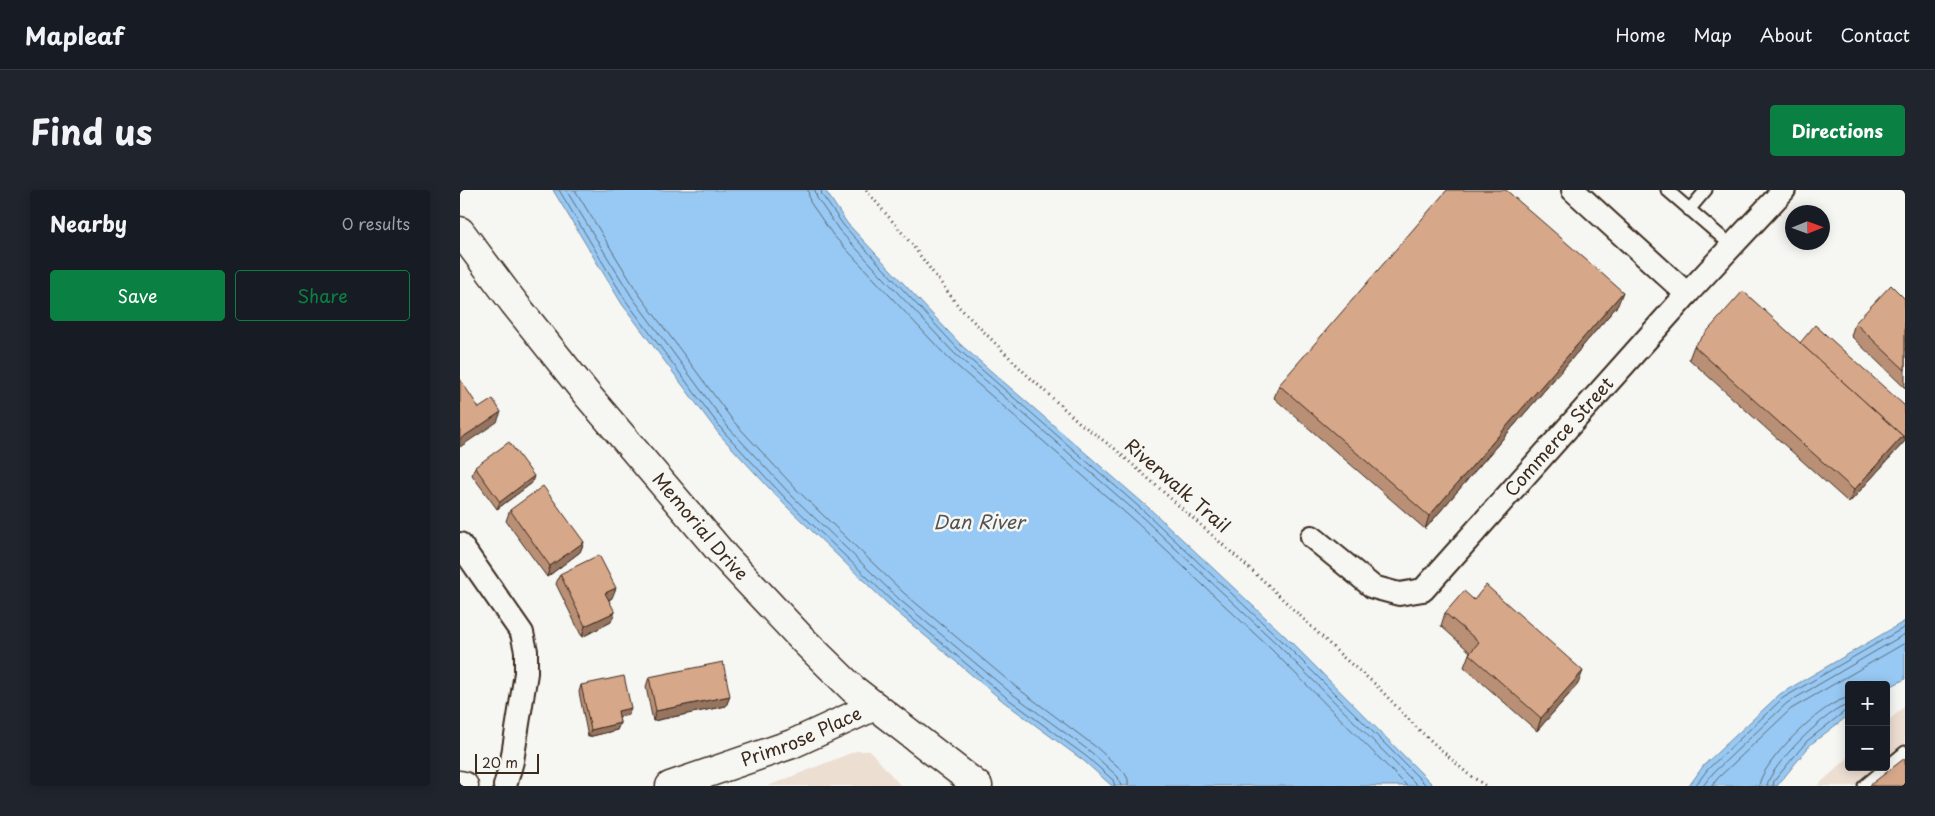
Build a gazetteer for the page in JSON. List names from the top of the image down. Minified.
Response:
{"streets":{"main road":["Memorial Drive","Primrose Place"],"street":["Commerce Street"],"path":["Riverwalk Trail"]},"crossings":[["Memorial Drive","Primrose Place"]],"water":["Dan River"],"scale_bar":"20 m","north":"right","page":{"header":"Mapleaf","nav":["Home","Map","About","Contact"],"title":"Find us","buttons":["Directions",["Save","Share"]],"heading":["Nearby","0 results"],"map_buttons":["+","−"],"scale":"20 m"}}
